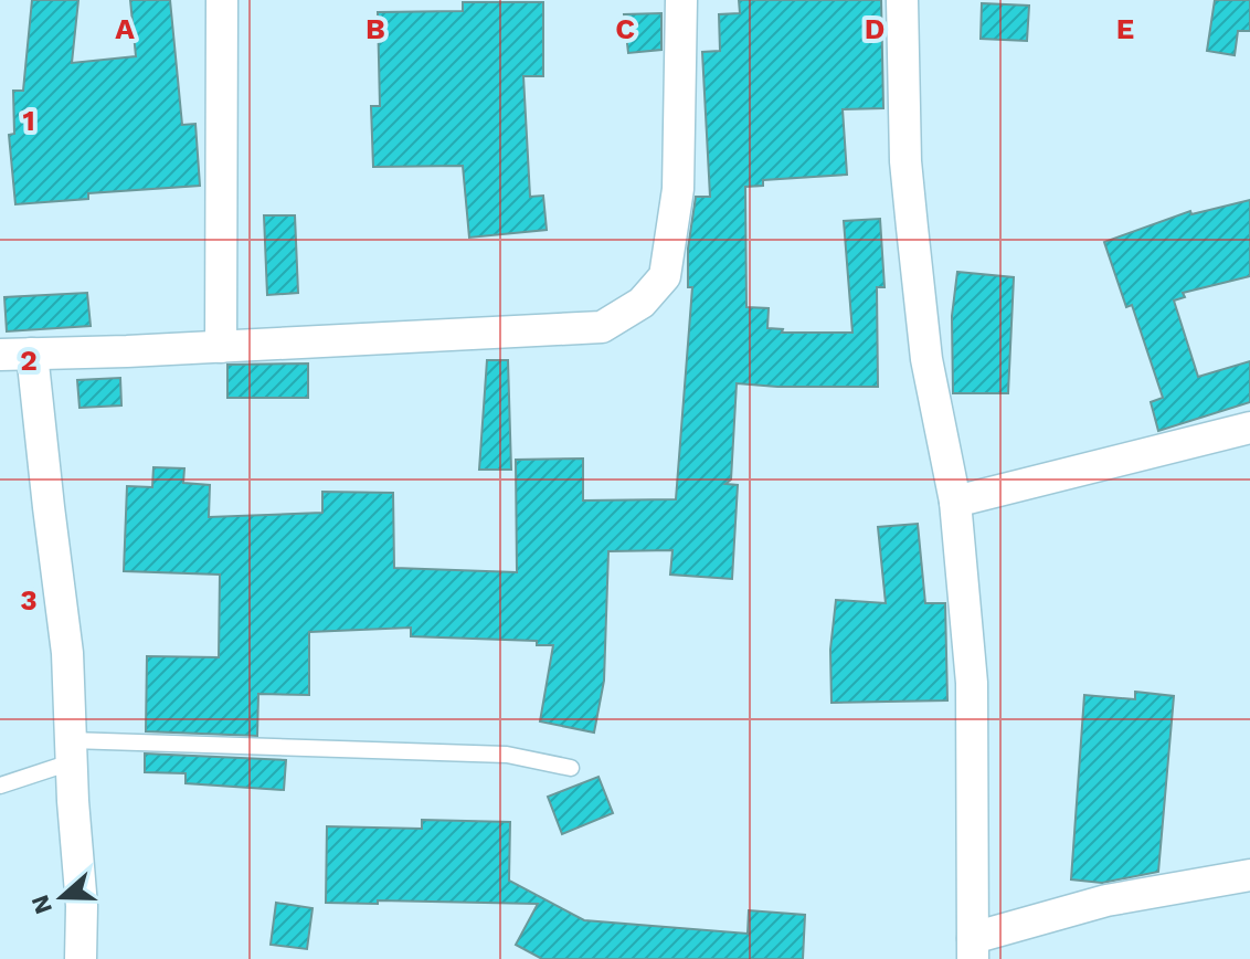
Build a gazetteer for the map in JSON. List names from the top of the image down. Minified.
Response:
{"north":"left","grid":{"columns":["A","B","C","D","E"],"rows":["1","2","3"]}}
